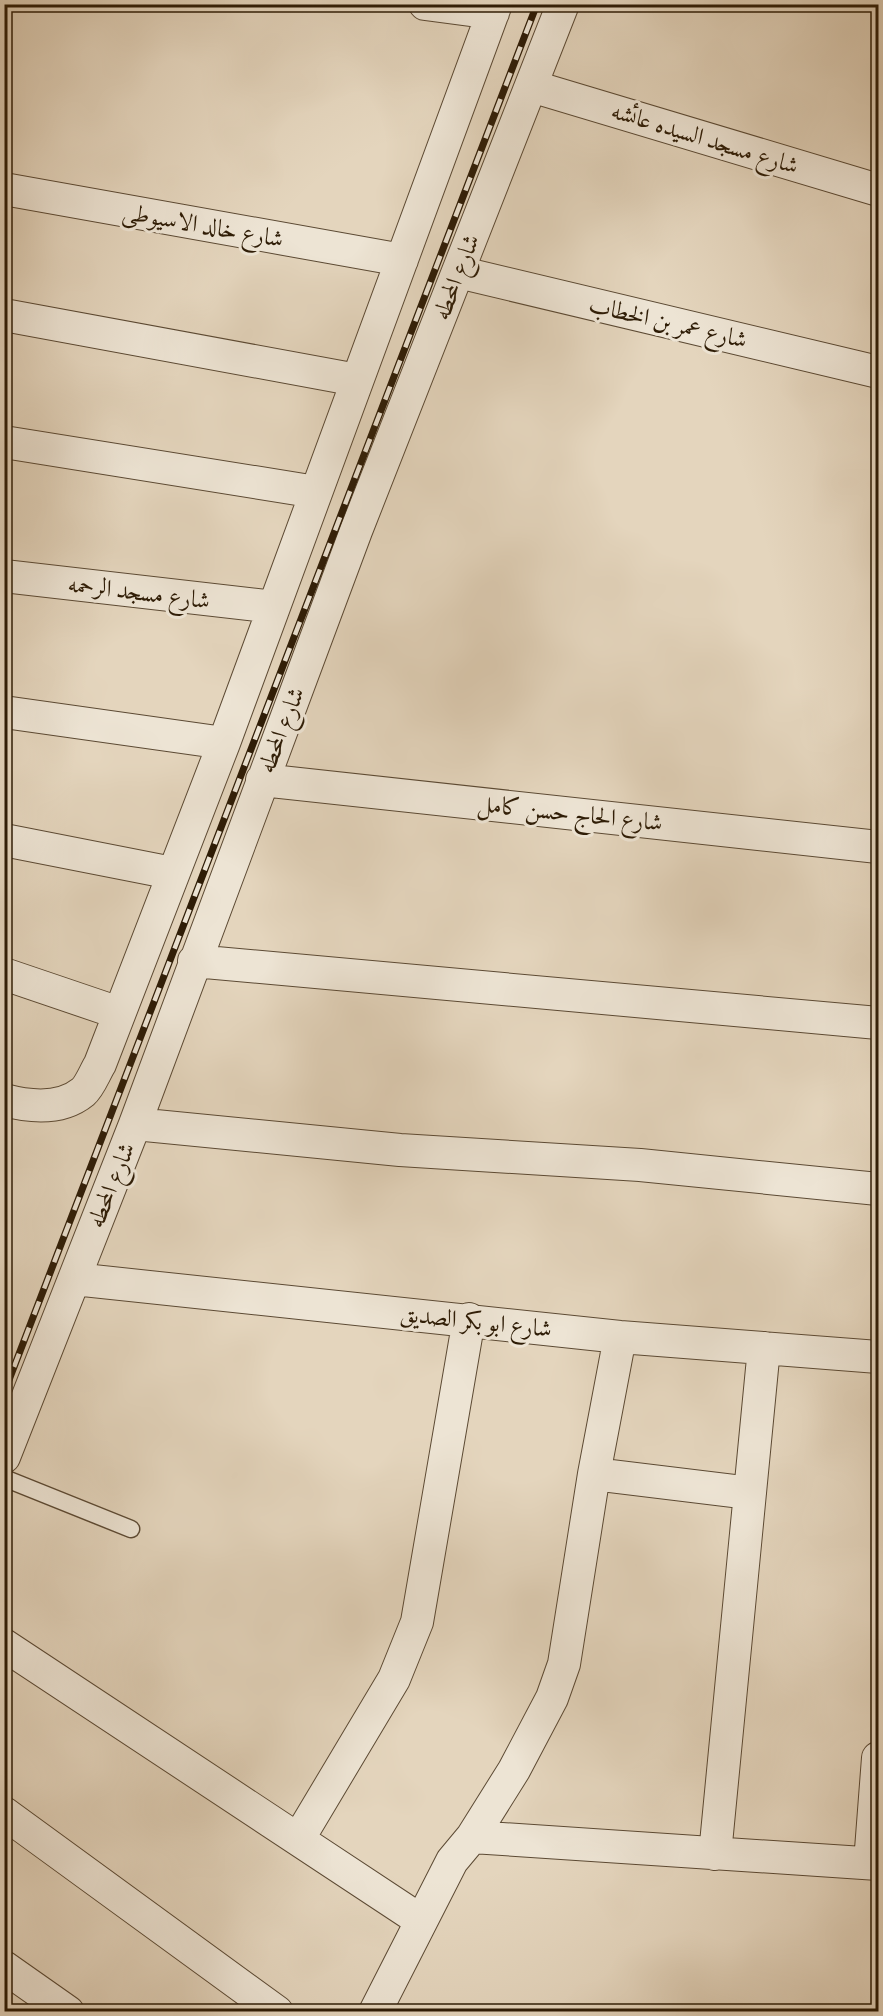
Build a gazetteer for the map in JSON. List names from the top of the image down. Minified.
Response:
{"streets":{"street":["شارع مسجد السيده عائشه","شارع خالد الاسيوطى","شارع المحطه","شارع عمر بن الخطاب","شارع مسجد الرحمه","شارع الحاج حسن كامل","شارع ابو بكر الصديق"]},"crossings":[["شارع مسجد السيده عائشه","شارع المحطه"],["شارع خالد الاسيوطى","شارع المحطه"],["شارع المحطه","شارع عمر بن الخطاب"],["شارع المحطه","شارع مسجد الرحمه"],["شارع المحطه","شارع الحاج حسن كامل"],["شارع المحطه","شارع ابو بكر الصديق"]]}
